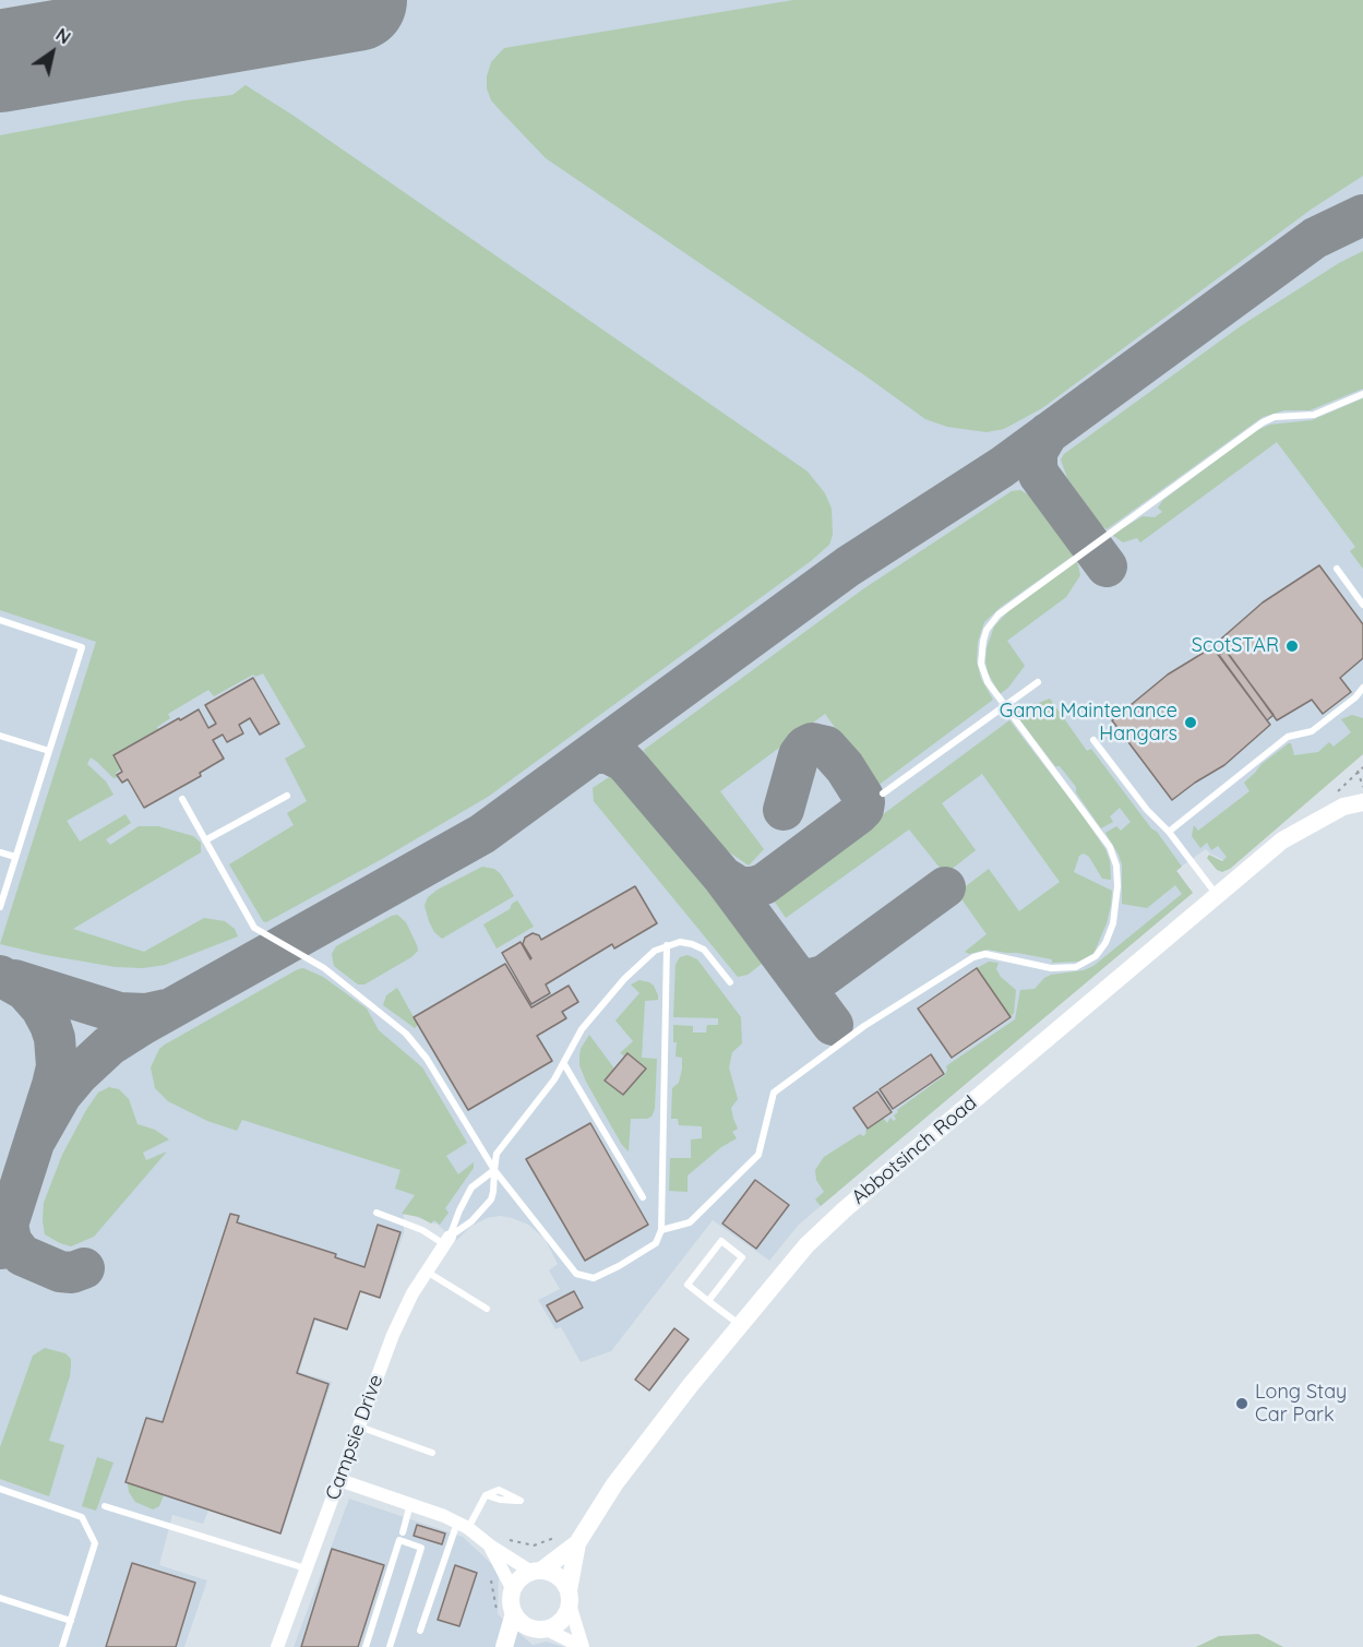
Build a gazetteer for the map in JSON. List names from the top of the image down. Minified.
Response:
{"streets":{"street":["Abbotsinch Road","Campsie Drive"]},"places":["ScotSTAR","Gama Maintenance Hangars","Long Stay Car Park"],"north":"top right"}
